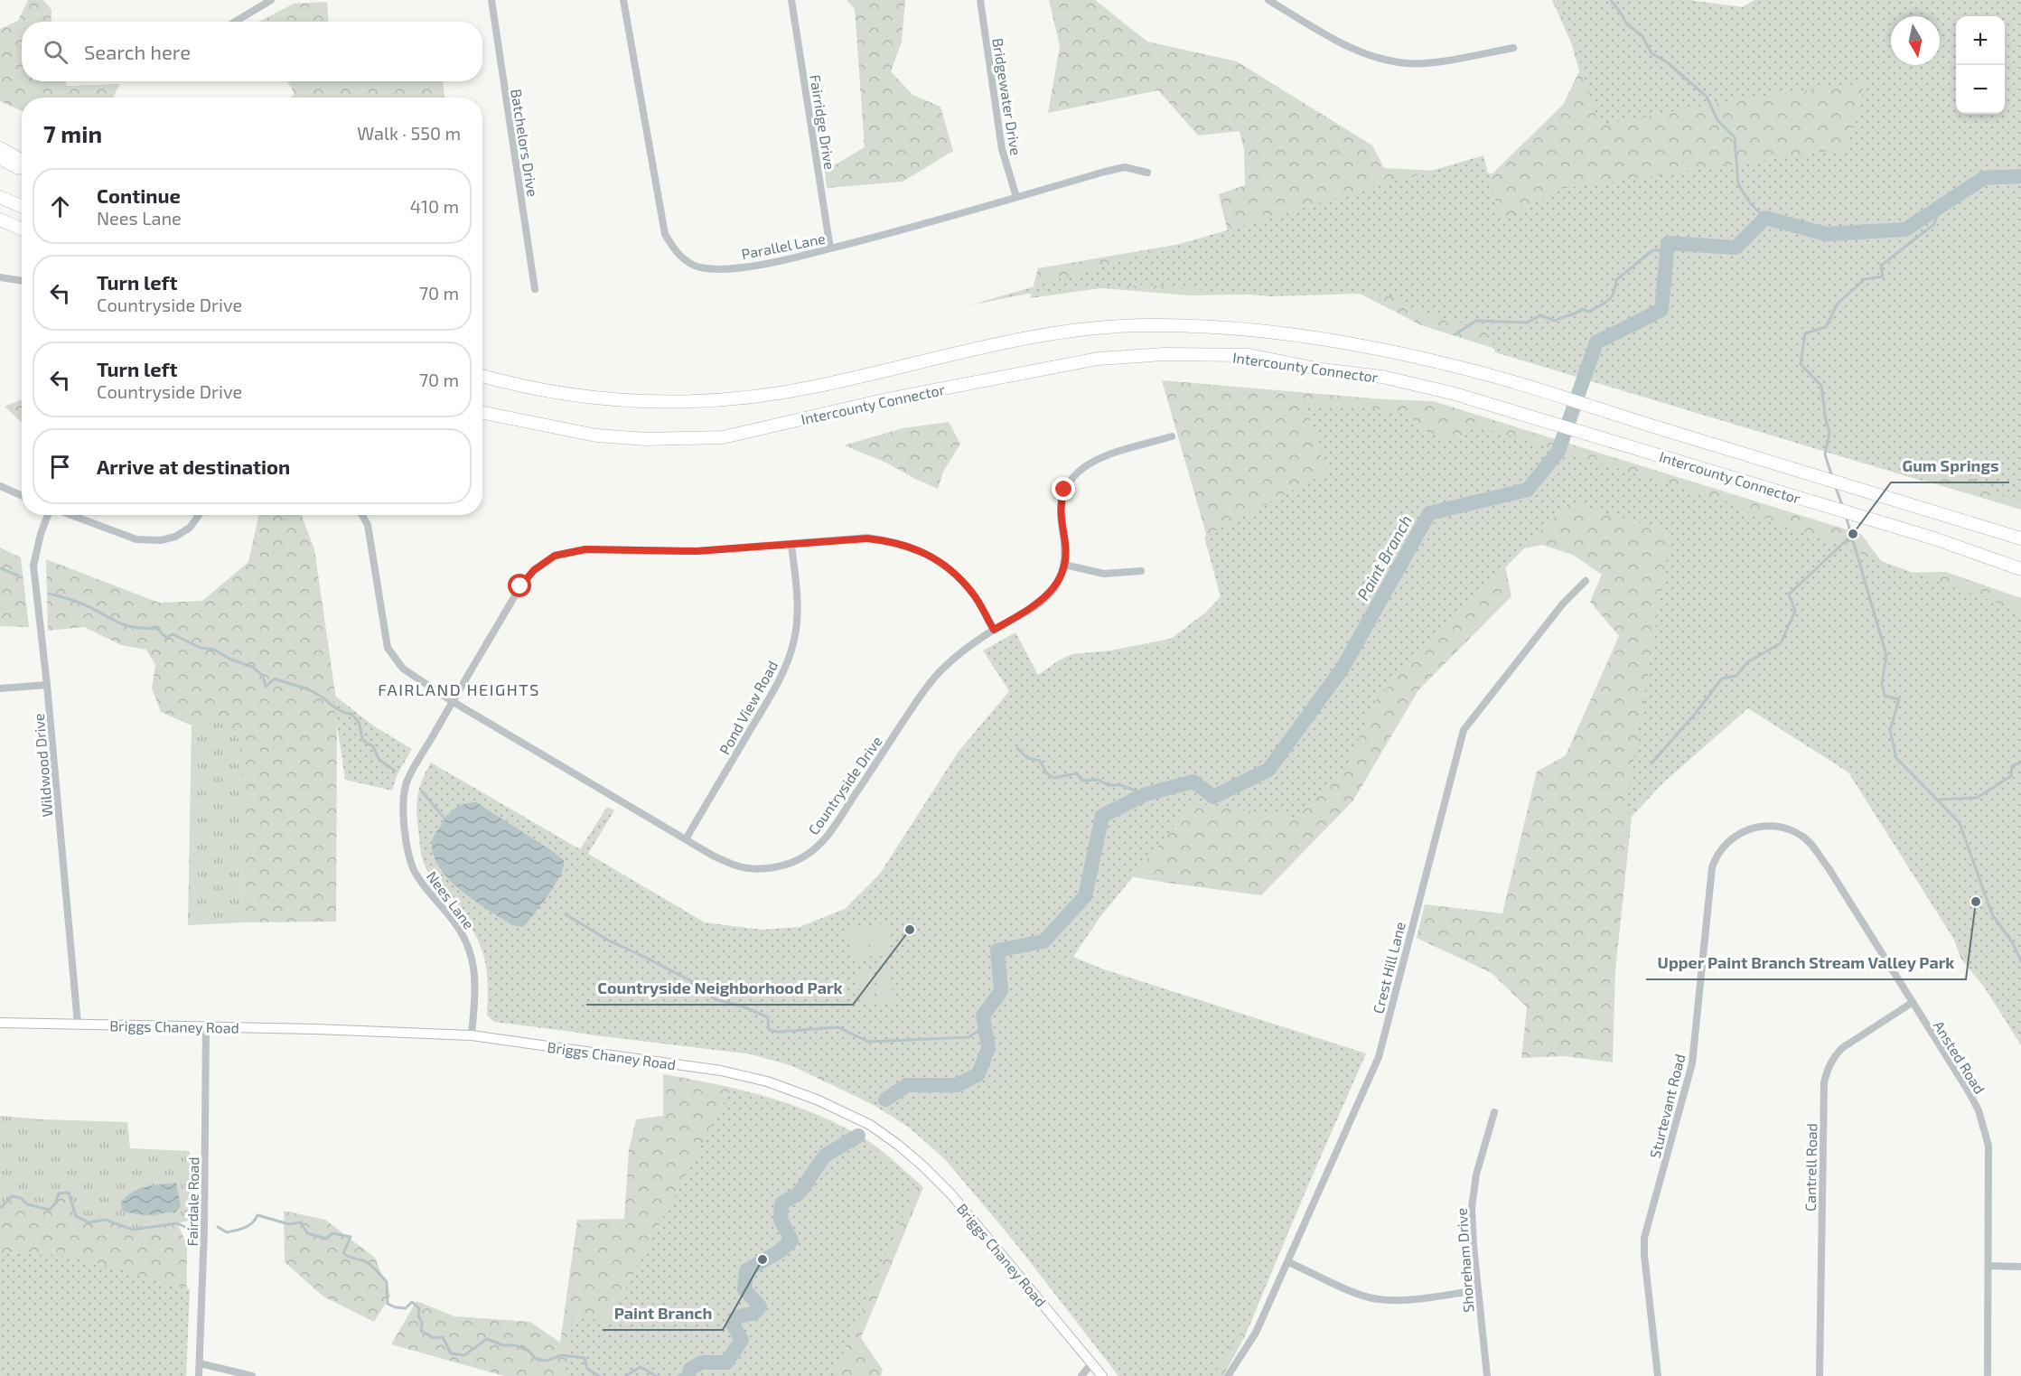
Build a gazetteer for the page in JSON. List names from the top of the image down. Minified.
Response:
{"streets":{"highway":["Intercounty Connector"],"main road":["Briggs Chaney Road"],"street":["Bridgewater Drive","Fairridge Drive","Batchelors Drive","Parallel Lane","Pond View Road","Wildwood Drive","Countryside Drive","Nees Lane","Crest Hill Lane","Ansted Road","Sturtevant Road","Cantrell Road","Fairdale Road","Shoreham Drive"]},"crossings":[["Bridgewater Drive","Parallel Lane"],["Fairridge Drive","Parallel Lane"],["Pond View Road","Countryside Drive"],["Pond View Road","Nees Lane"],["Wildwood Drive","Briggs Chaney Road"],["Countryside Drive","Nees Lane"],["Nees Lane","Briggs Chaney Road"],["Briggs Chaney Road","Fairdale Road"],["Ansted Road","Sturtevant Road"],["Ansted Road","Cantrell Road"]],"districts":["FAIRLAND HEIGHTS"],"water":["Paint Branch"],"places":["Gum Springs","Upper Paint Branch Stream Valley Park","Countryside Neighborhood Park","Paint Branch"],"north":"bottom","page":{"map_buttons":["+","−"],"search":"Search here","heading":["7 min","Walk · 550 m"],"list":[["Continue","Nees Lane","410 m"],["Turn left","Countryside Drive","70 m"],["Turn left","Countryside Drive","70 m"],"Arrive at destination"]}}
